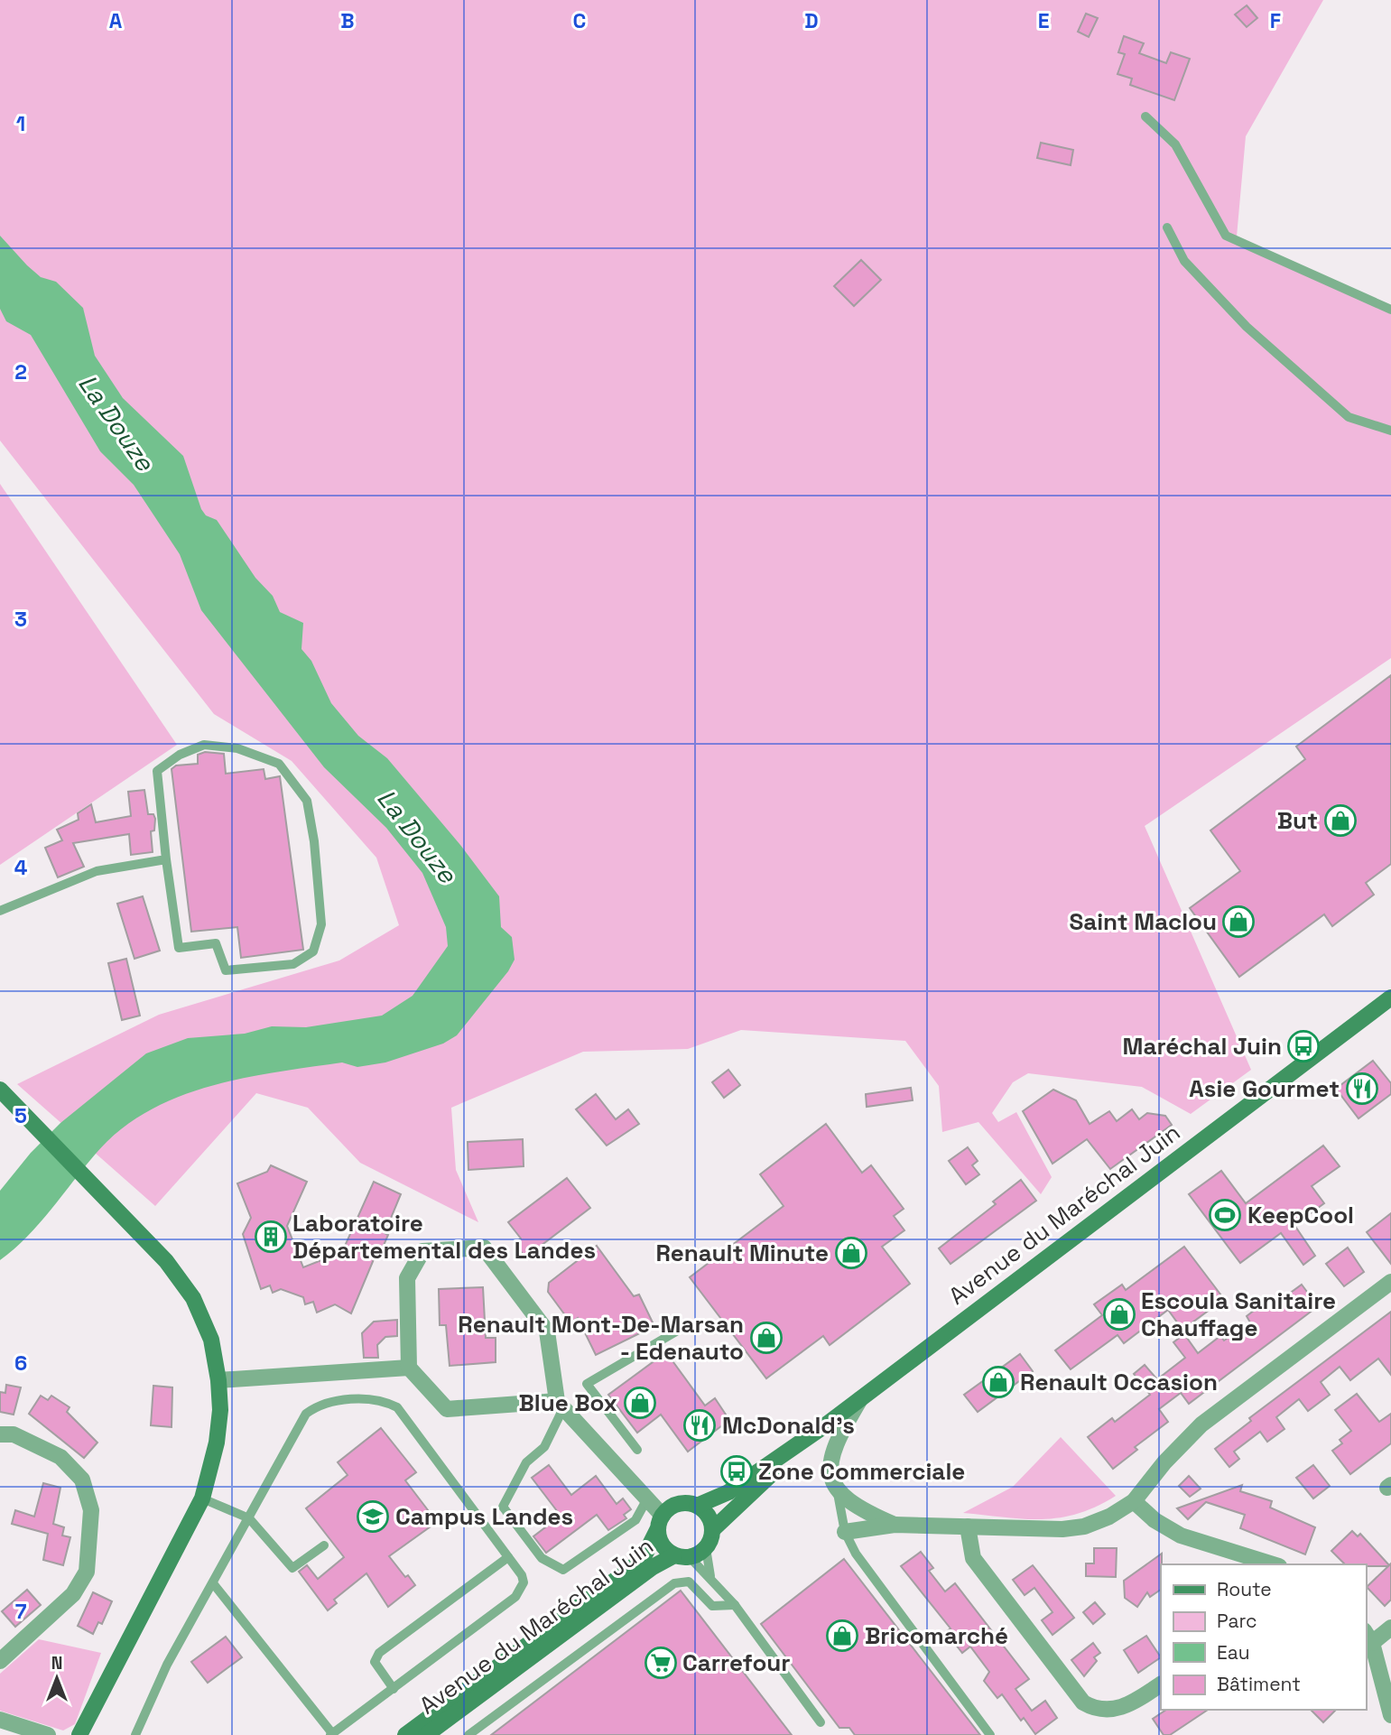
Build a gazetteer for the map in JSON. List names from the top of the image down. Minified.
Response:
{"streets":{"main road":["Avenue du Maréchal Juin"]},"water":["La Douze"],"places":{"shop":["But","Saint Maclou","Renault Minute","Escoula Sanitaire Chauffage","Renault Mont-De-Marsan - Edenauto","Renault Occasion","Blue Box","Bricomarché"],"bus stop":["Maréchal Juin","Zone Commerciale"],"restaurant":["Asie Gourmet","McDonald's"],"sports":["KeepCool"],"building":["Laboratoire Départemental des Landes"],"school or university":["Campus Landes"],"supermarket":["Carrefour"]},"legend":["Route","Parc","Eau","Bâtiment"],"north":"top","grid":{"columns":["A","B","C","D","E","F"],"rows":["1","2","3","4","5","6","7"]}}
